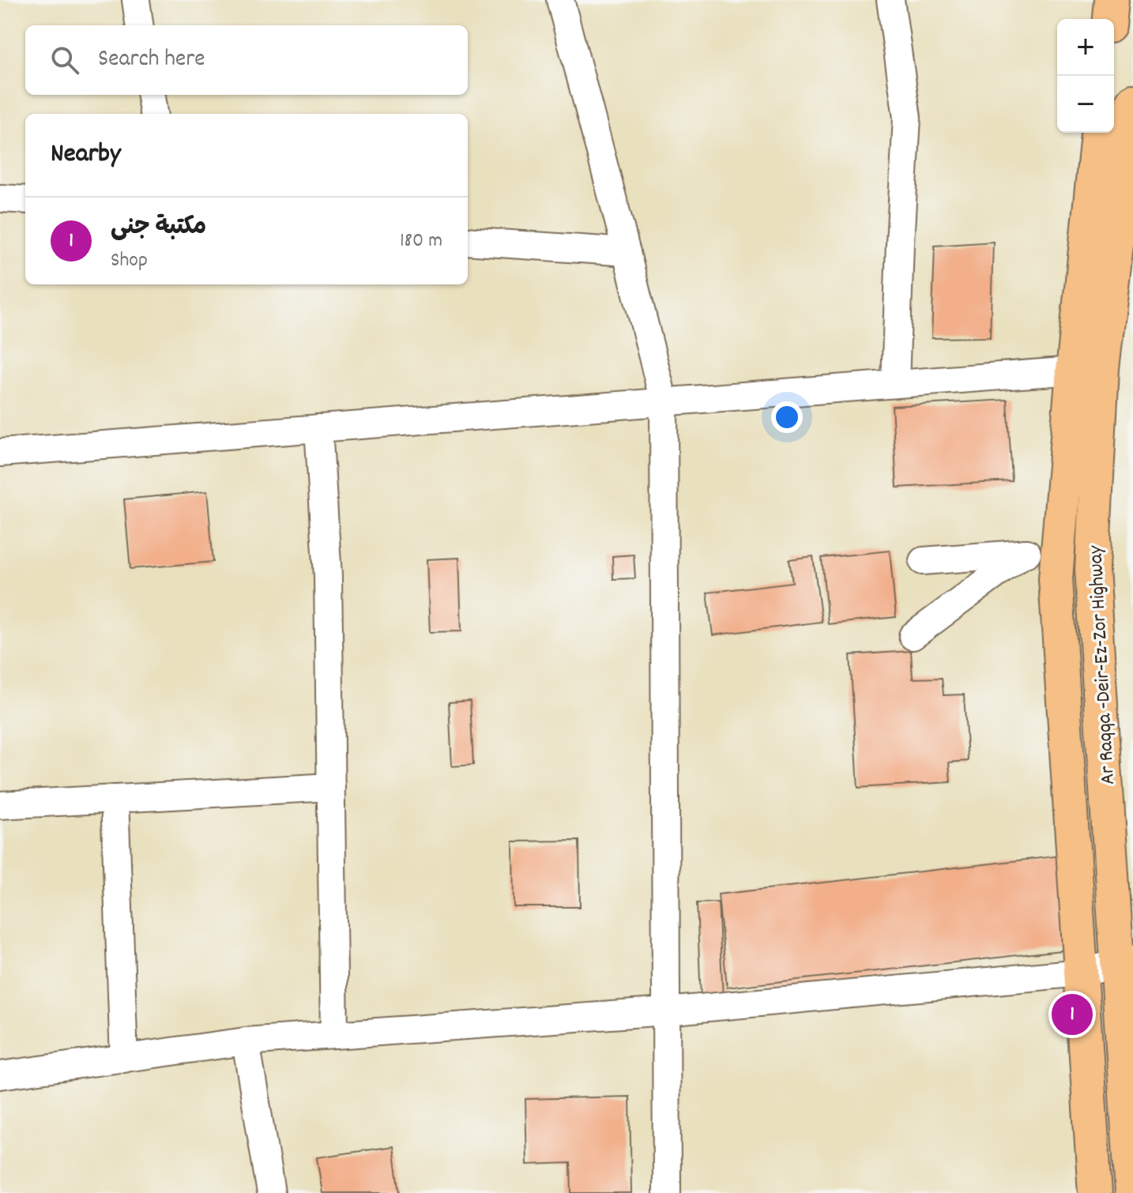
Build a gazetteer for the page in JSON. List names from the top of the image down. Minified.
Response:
{"streets":{"main road":["Ar Raqqa -Deir-Ez-Zor Highway"]},"page":{"map_buttons":["+","−"],"search":"Search here","heading":"Nearby","list":[{"mark":"1","name":"مكتبة جنى","note":"Shop","value":"180 m"}],"pins":"1"}}
